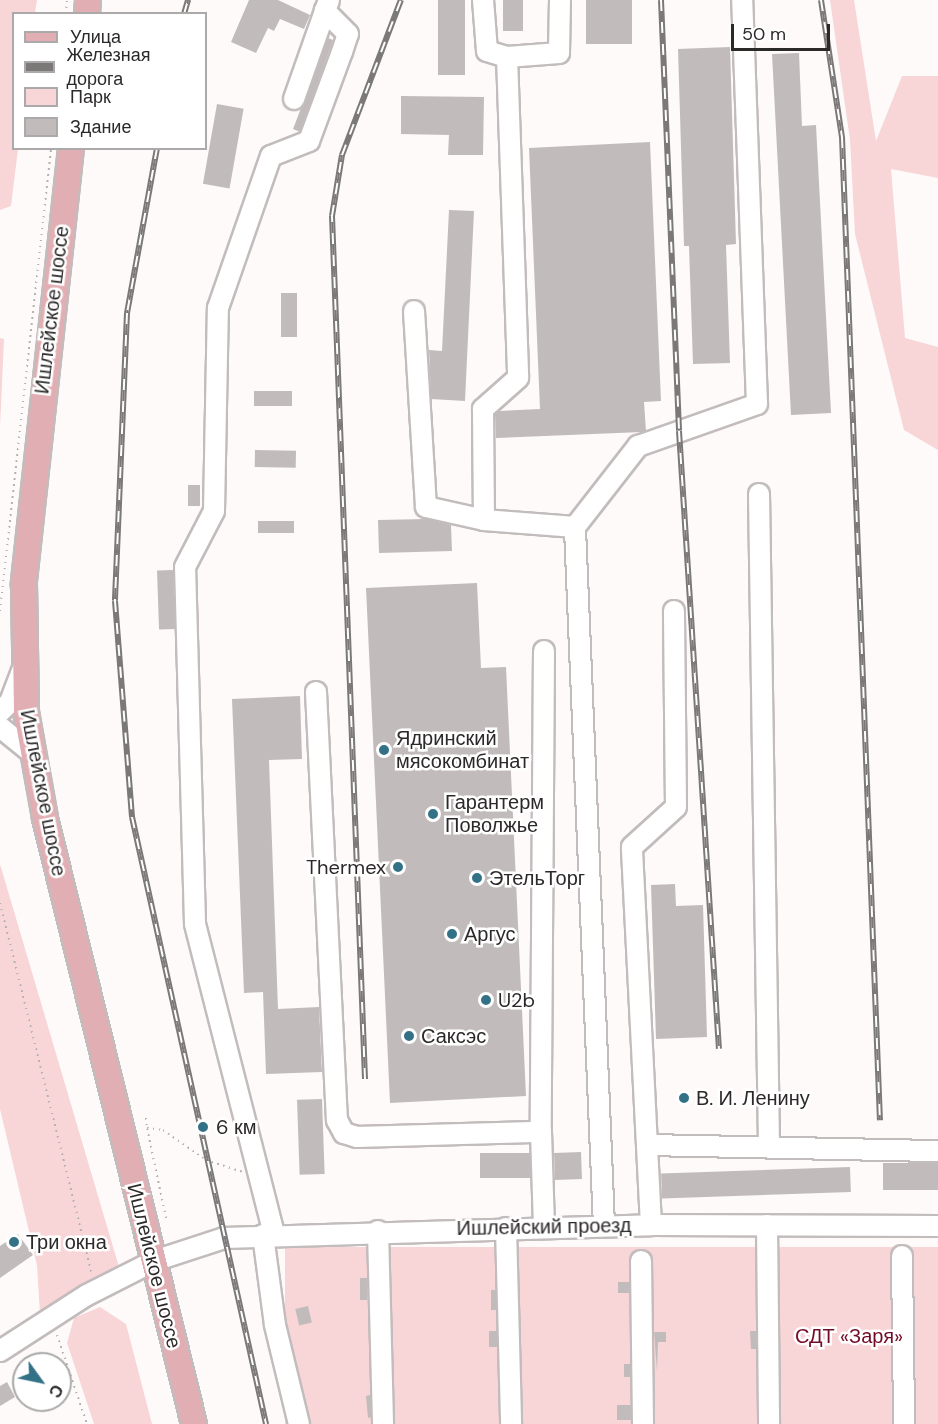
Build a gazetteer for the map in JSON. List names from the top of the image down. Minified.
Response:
{"streets":{"main road":["Ишлейское шоссе"],"street":["Ишлейский проезд"]},"crossings":[["Ишлейское шоссе","Ишлейский проезд"]],"parks":["СДТ «Заря»"],"places":["Ядринский мясокомбинат","Гарантерм Поволжье","Thermex","ЭтельТорг","Аргус","U2b","Саксэс","В. И. Ленину","6 км","Три окна"],"legend":["Улица","Железная дорога","Парк","Здание"],"scale_bar":"50 m","north":"bottom right"}
